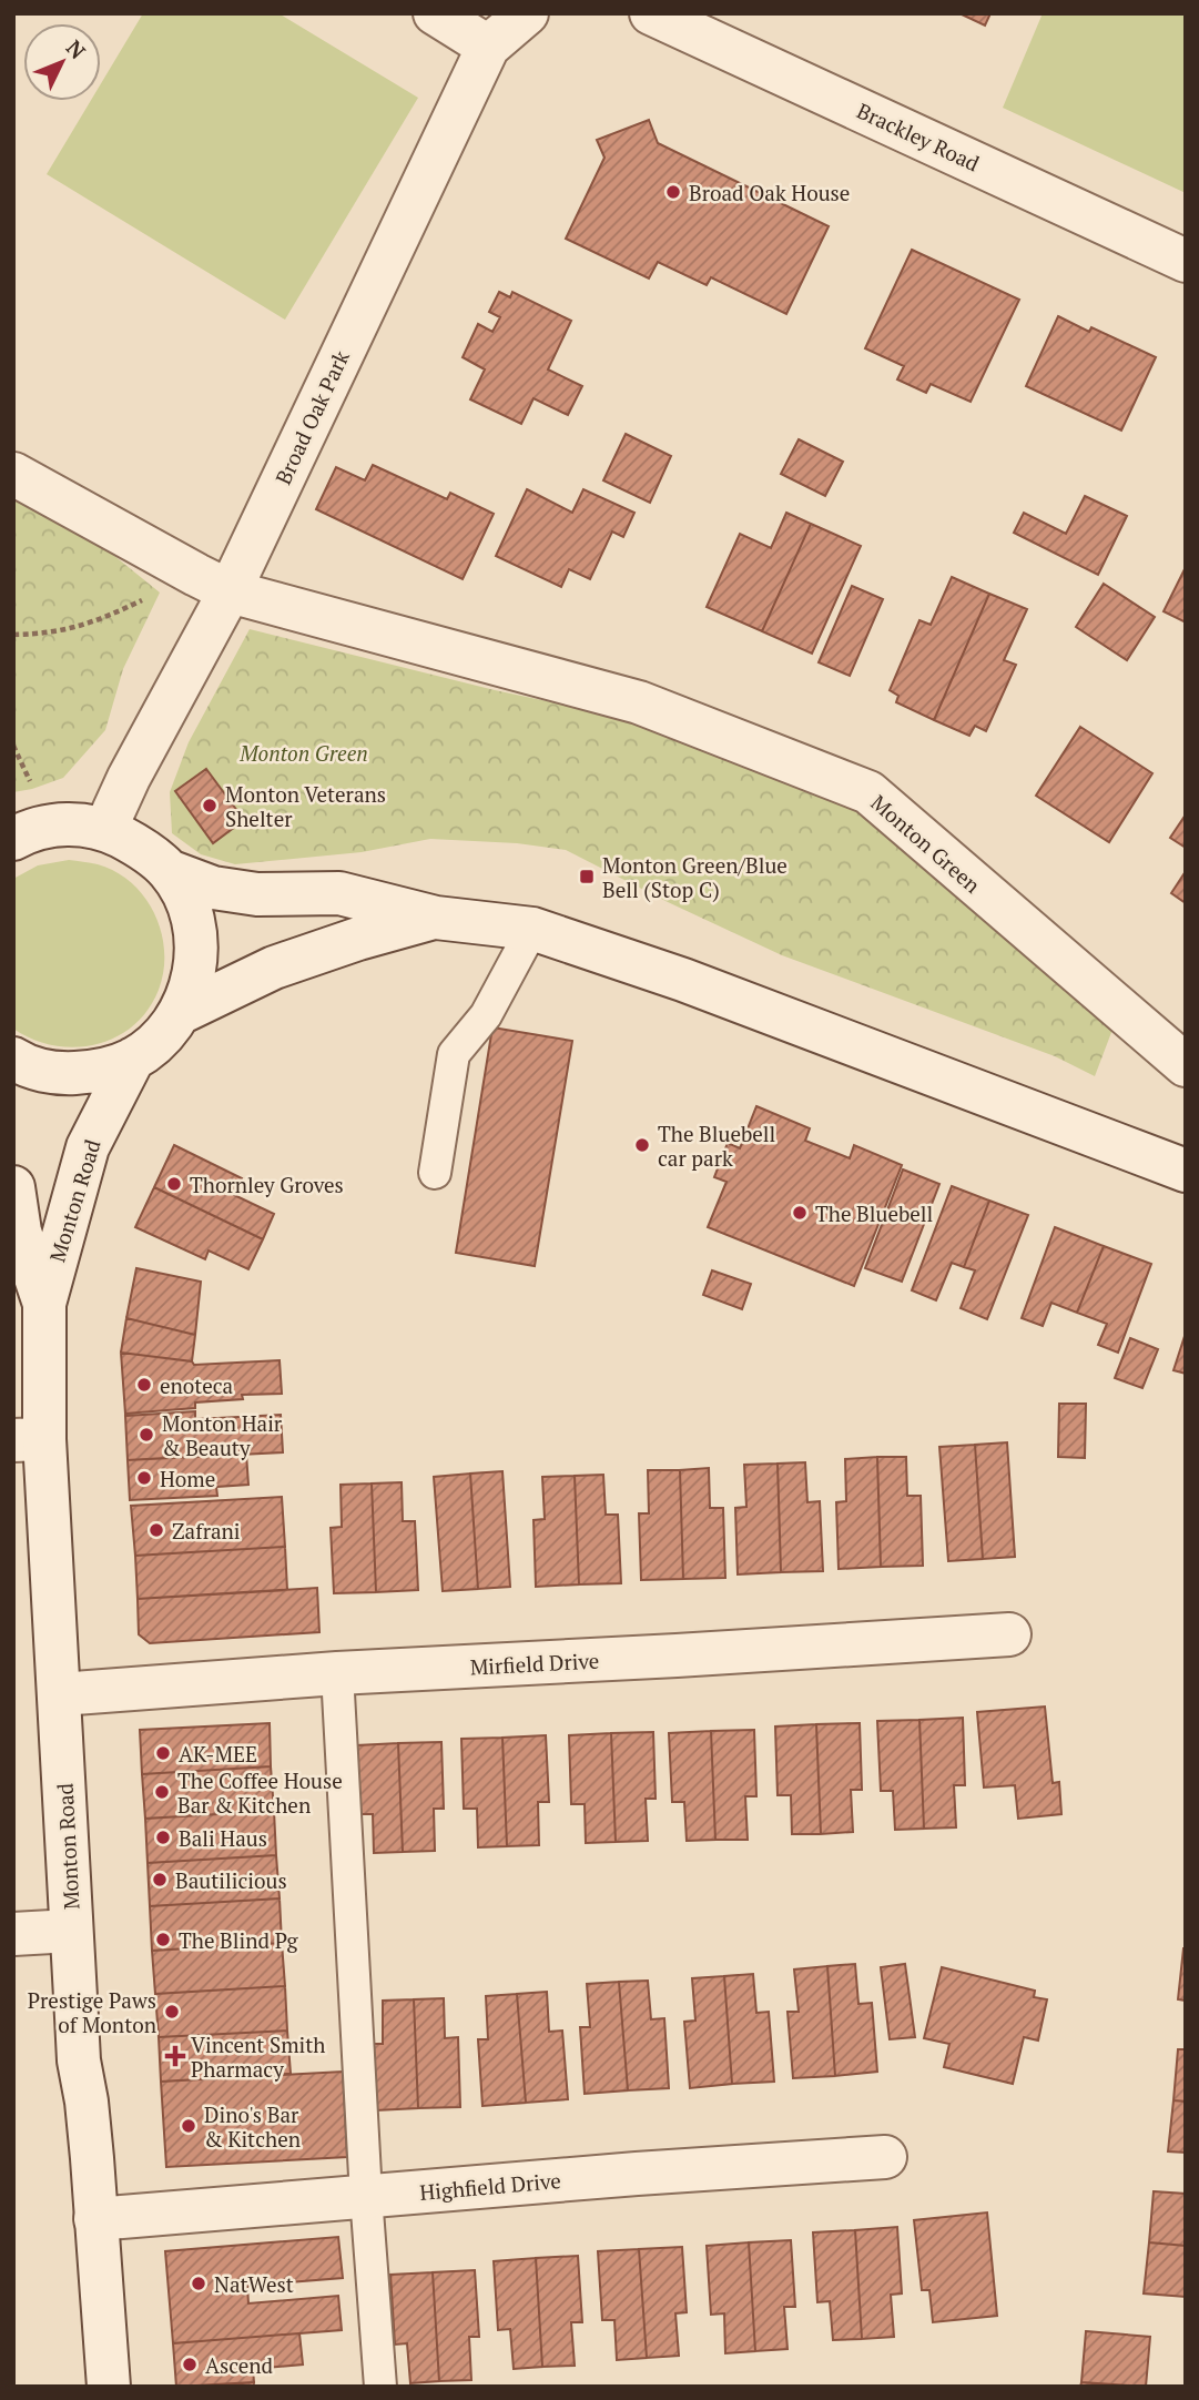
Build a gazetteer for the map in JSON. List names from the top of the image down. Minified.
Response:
{"streets":{"street":["Brackley Road","Broad Oak Park","Monton Green","Monton Road","Mirfield Drive","Highfield Drive"]},"crossings":[["Broad Oak Park","Monton Green"],["Monton Road","Mirfield Drive"],["Monton Road","Highfield Drive"]],"parks":["Monton Green"],"places":{"other":["Broad Oak House","Monton Veterans Shelter","The Bluebell car park","Thornley Groves","The Bluebell","enoteca","Monton Hair & Beauty","Home","Zafrani","AK-MEE","The Coffee House Bar & Kitchen","Bali Haus","Bautilicious","The Blind Pg","Prestige Paws of Monton","Dino's Bar & Kitchen","NatWest","Ascend"],"transit":["Monton Green/Blue Bell (Stop C)"],"health":["Vincent Smith Pharmacy"]},"north":"top right"}
